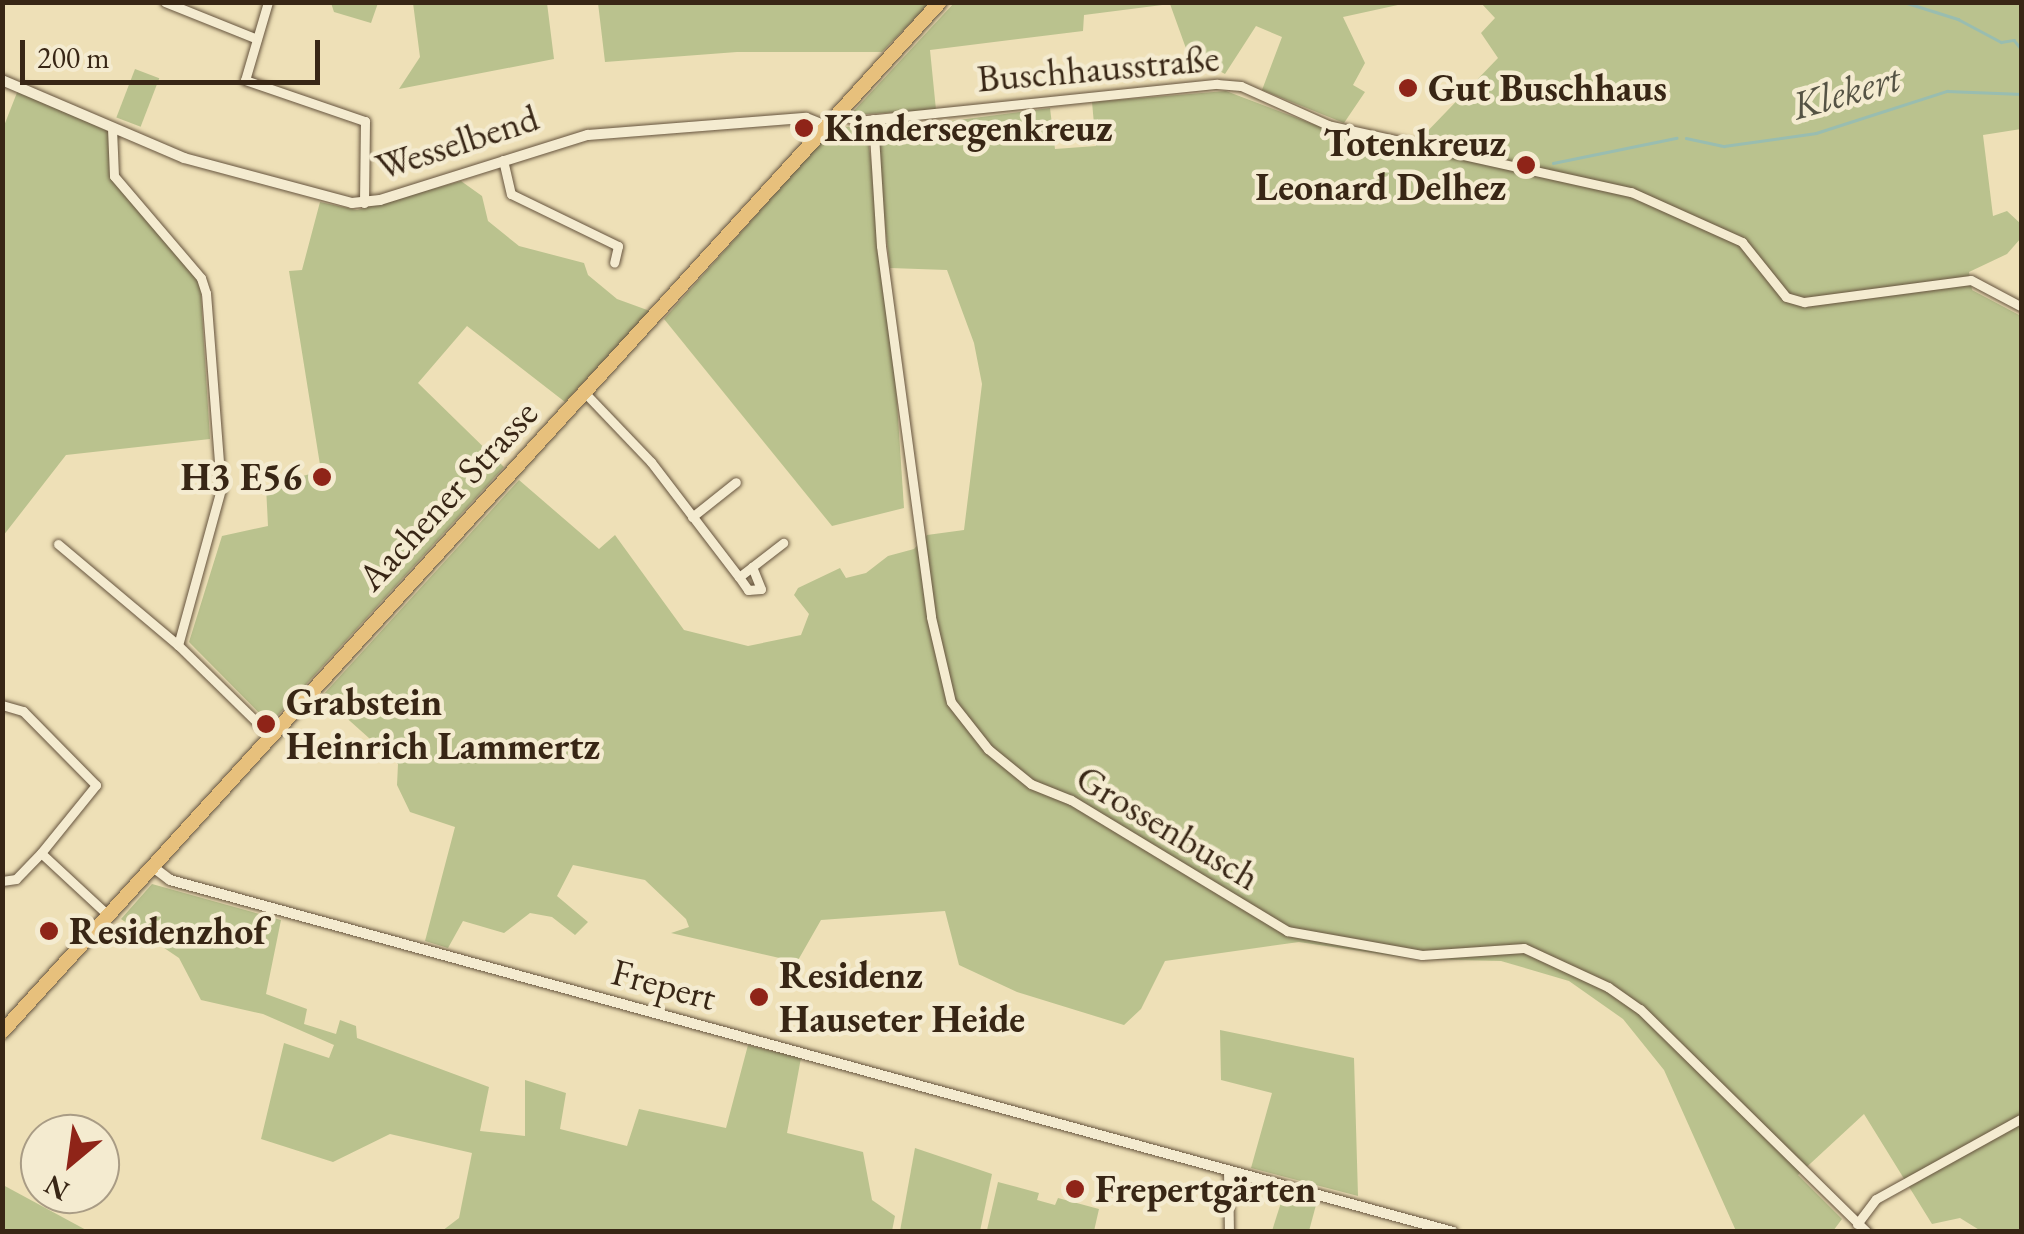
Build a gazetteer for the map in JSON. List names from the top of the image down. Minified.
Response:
{"streets":{"main road":["Aachener Strasse"],"street":["Buschhausstraße","Wesselbend","Grossenbusch","Frepert"]},"crossings":[["Buschhausstraße","Aachener Strasse"],["Buschhausstraße","Grossenbusch"],["Wesselbend","Aachener Strasse"],["Aachener Strasse","Frepert"]],"water":["Klekert"],"places":["Gut Buschhaus","Kindersegenkreuz","Totenkreuz Leonard Delhez","H3 E56","Grabstein Heinrich Lammertz","Residenzhof","Residenz Hauseter Heide","Frepertgärten"],"scale_bar":"200 m","north":"bottom left"}
